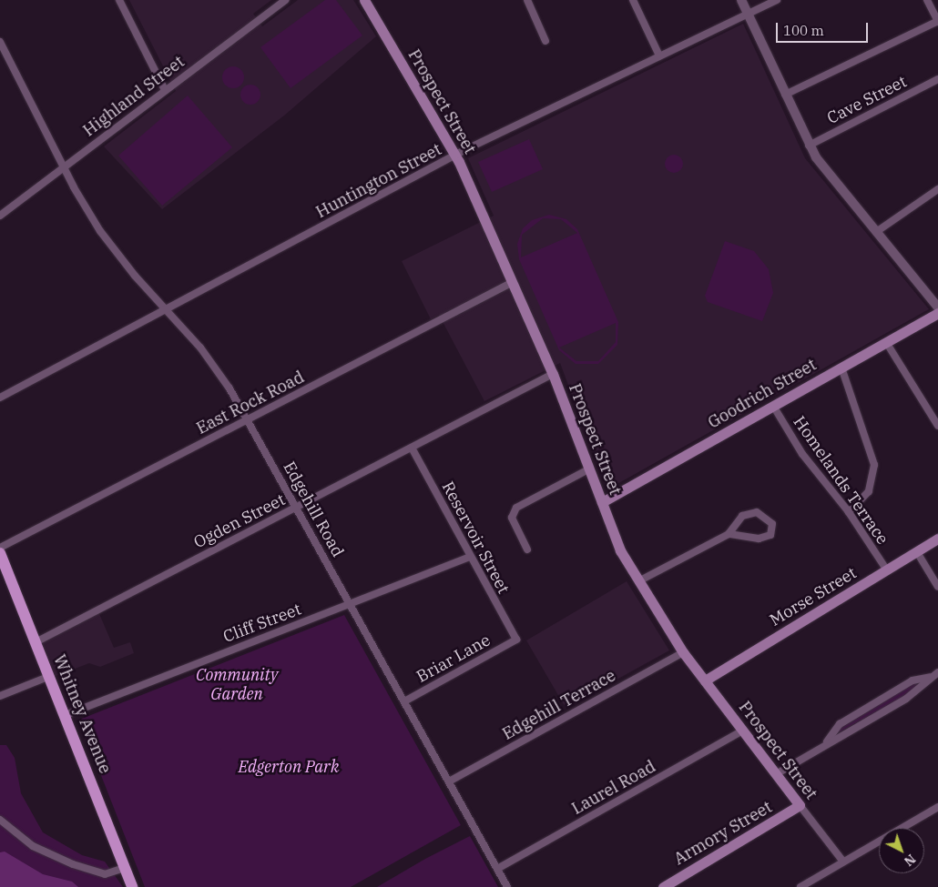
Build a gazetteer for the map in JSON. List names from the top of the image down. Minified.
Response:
{"streets":{"main road":["Prospect Street","Goodrich Street","Morse Street","Whitney Avenue","Armory Street"],"street":["Highland Street","Cave Street","Huntington Street","East Rock Road","Homelands Terrace","Edgehill Road","Ogden Street","Reservoir Street","Cliff Street","Briar Lane","Edgehill Terrace","Laurel Road"]},"crossings":[["Highland Street","Edgehill Road"],["Prospect Street","Huntington Street"],["Prospect Street","Goodrich Street"],["Prospect Street","East Rock Road"],["Prospect Street","Ogden Street"],["Prospect Street","Morse Street"],["Prospect Street","Edgehill Terrace"],["Prospect Street","Laurel Road"],["Prospect Street","Armory Street"],["Huntington Street","Edgehill Road"],["Goodrich Street","Homelands Terrace"],["East Rock Road","Edgehill Road"],["Homelands Terrace","Morse Street"],["Edgehill Road","Ogden Street"],["Edgehill Road","Cliff Street"],["Edgehill Road","Briar Lane"],["Edgehill Road","Edgehill Terrace"],["Edgehill Road","Laurel Road"],["Ogden Street","Reservoir Street"],["Ogden Street","Whitney Avenue"],["Reservoir Street","Cliff Street"],["Reservoir Street","Briar Lane"],["Cliff Street","Whitney Avenue"]],"parks":["Community Garden","Edgerton Park"],"scale_bar":"100 m","north":"bottom right"}
